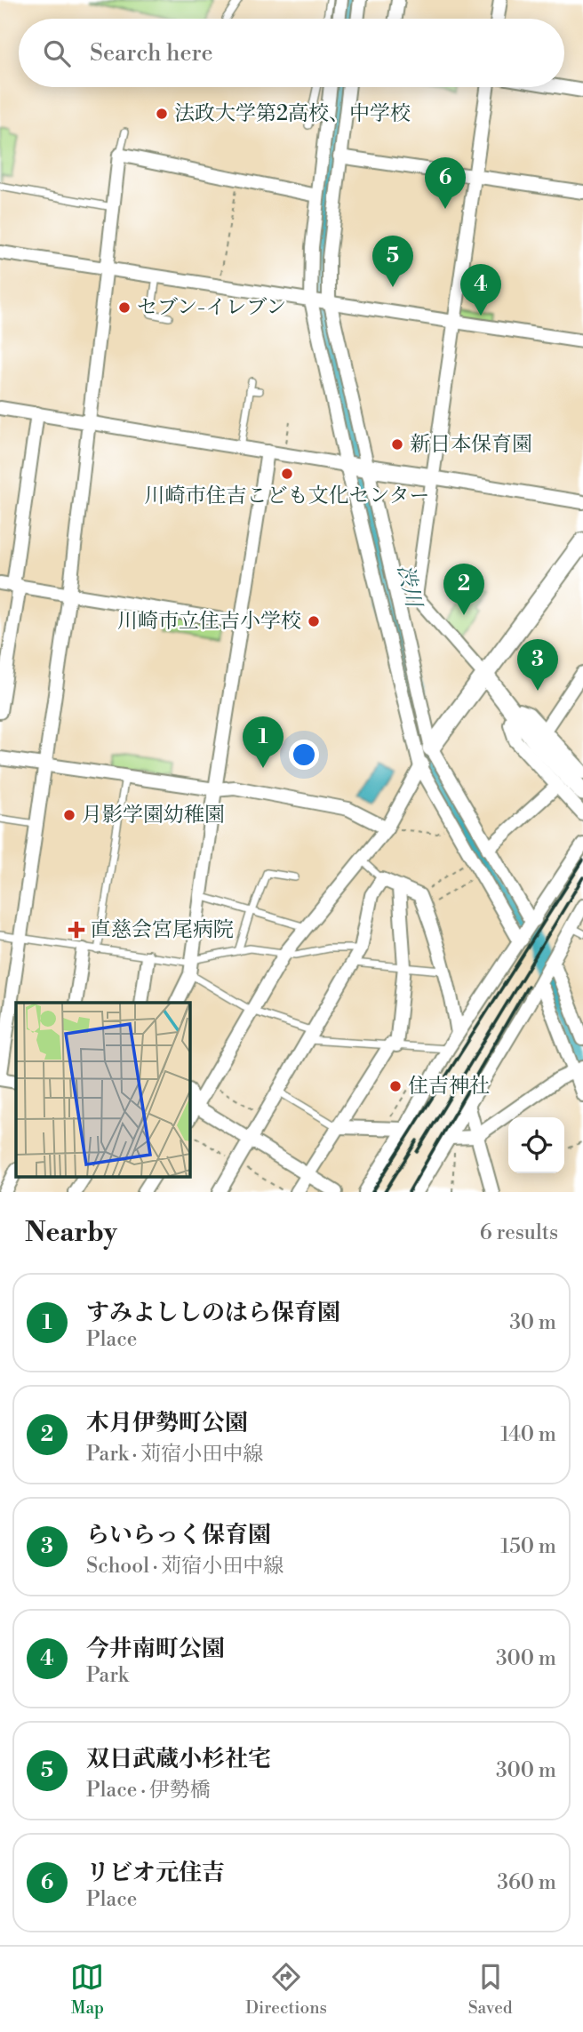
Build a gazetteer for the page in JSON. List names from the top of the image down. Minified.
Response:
{"water":["渋川"],"places":{"other":["法政大学第2高校、中学校","セブン-イレブン","新日本保育園","川崎市住吉こども文化センター","川崎市立住吉小学校","月影学園幼稚園","住吉神社"],"health":["直慈会宮尾病院"]},"page":{"search":"Search here","pins":["6","5","4","2","3","1"],"heading":["Nearby","6 results"],"list":[{"mark":"1","name":"すみよししのはら保育園","note":"Place","value":"30 m"},{"mark":"2","name":"木月伊勢町公園","note":"Park · 苅宿小田中線","value":"140 m"},{"mark":"3","name":"らいらっく保育園","note":"School · 苅宿小田中線","value":"150 m"},{"mark":"4","name":"今井南町公園","note":"Park","value":"300 m"},{"mark":"5","name":"双日武蔵小杉社宅","note":"Place · 伊勢橋","value":"300 m"},{"mark":"6","name":"リビオ元住吉","note":"Place","value":"360 m"}],"nav":["Map","Directions","Saved"]}}
